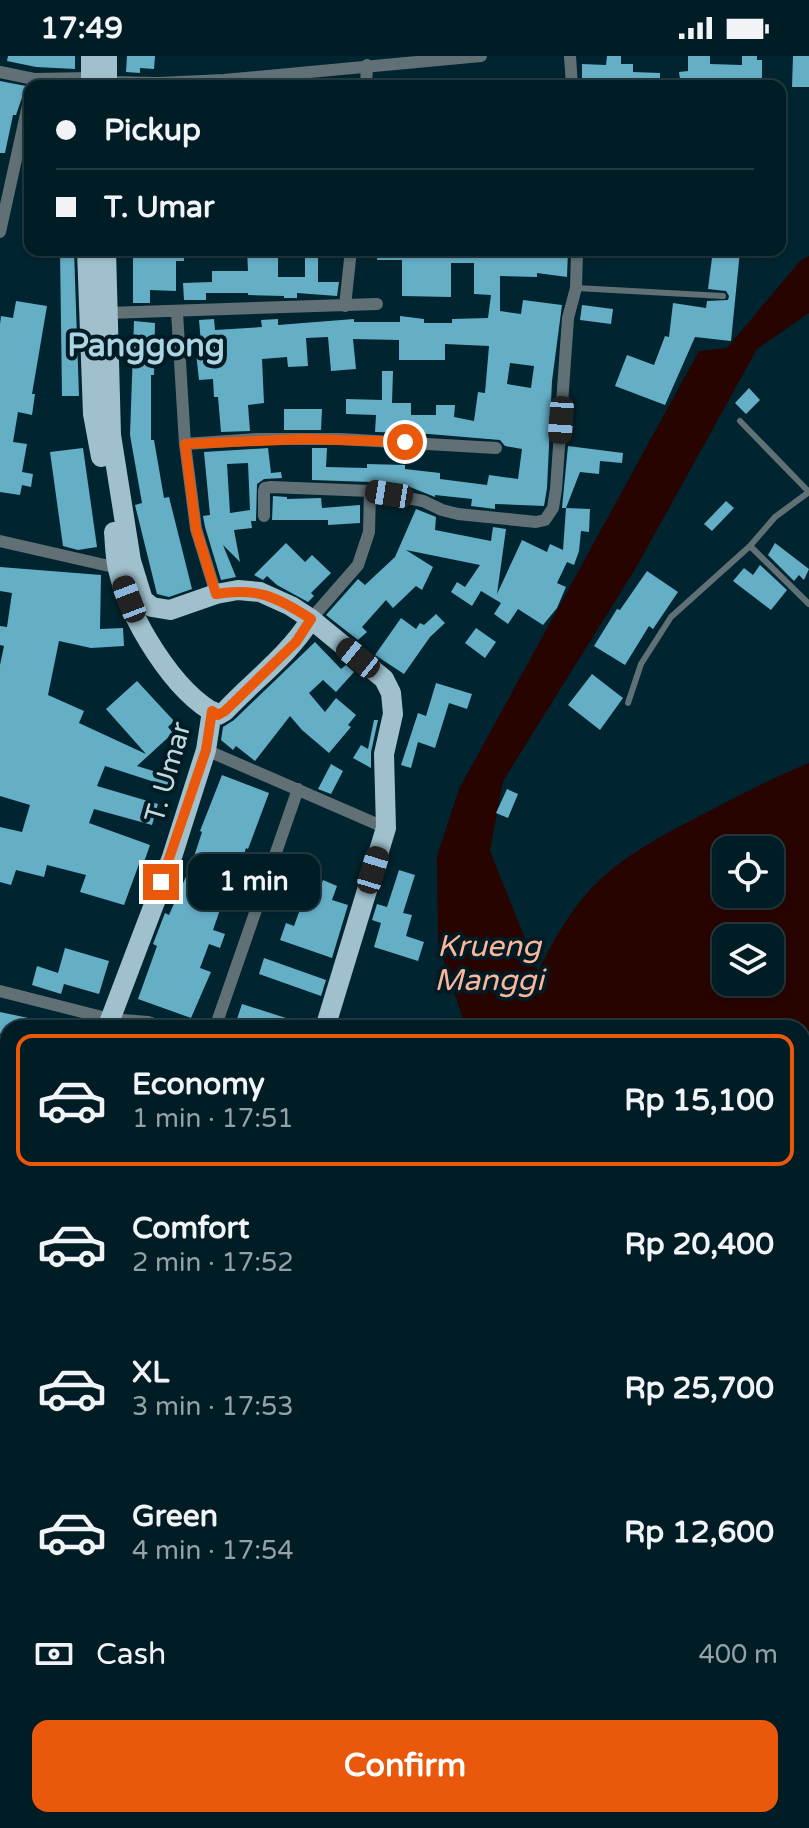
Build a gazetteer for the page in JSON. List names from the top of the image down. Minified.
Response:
{"streets":{"main road":["T. Umar"]},"districts":["Panggong"],"water":["Krueng Manggi"],"page":{"status":"17:49","banner":["Pickup","T. Umar"],"bubble":"1 min","list":[{"name":"Economy","note":"1 min · 17:51","value":"Rp 15,100"},{"name":"Comfort","note":"2 min · 17:52","value":"Rp 20,400"},{"name":"XL","note":"3 min · 17:53","value":"Rp 25,700"},{"name":"Green","note":"4 min · 17:54","value":"Rp 12,600"}],"pay":["Cash","400 m"],"buttons":"Confirm"}}
